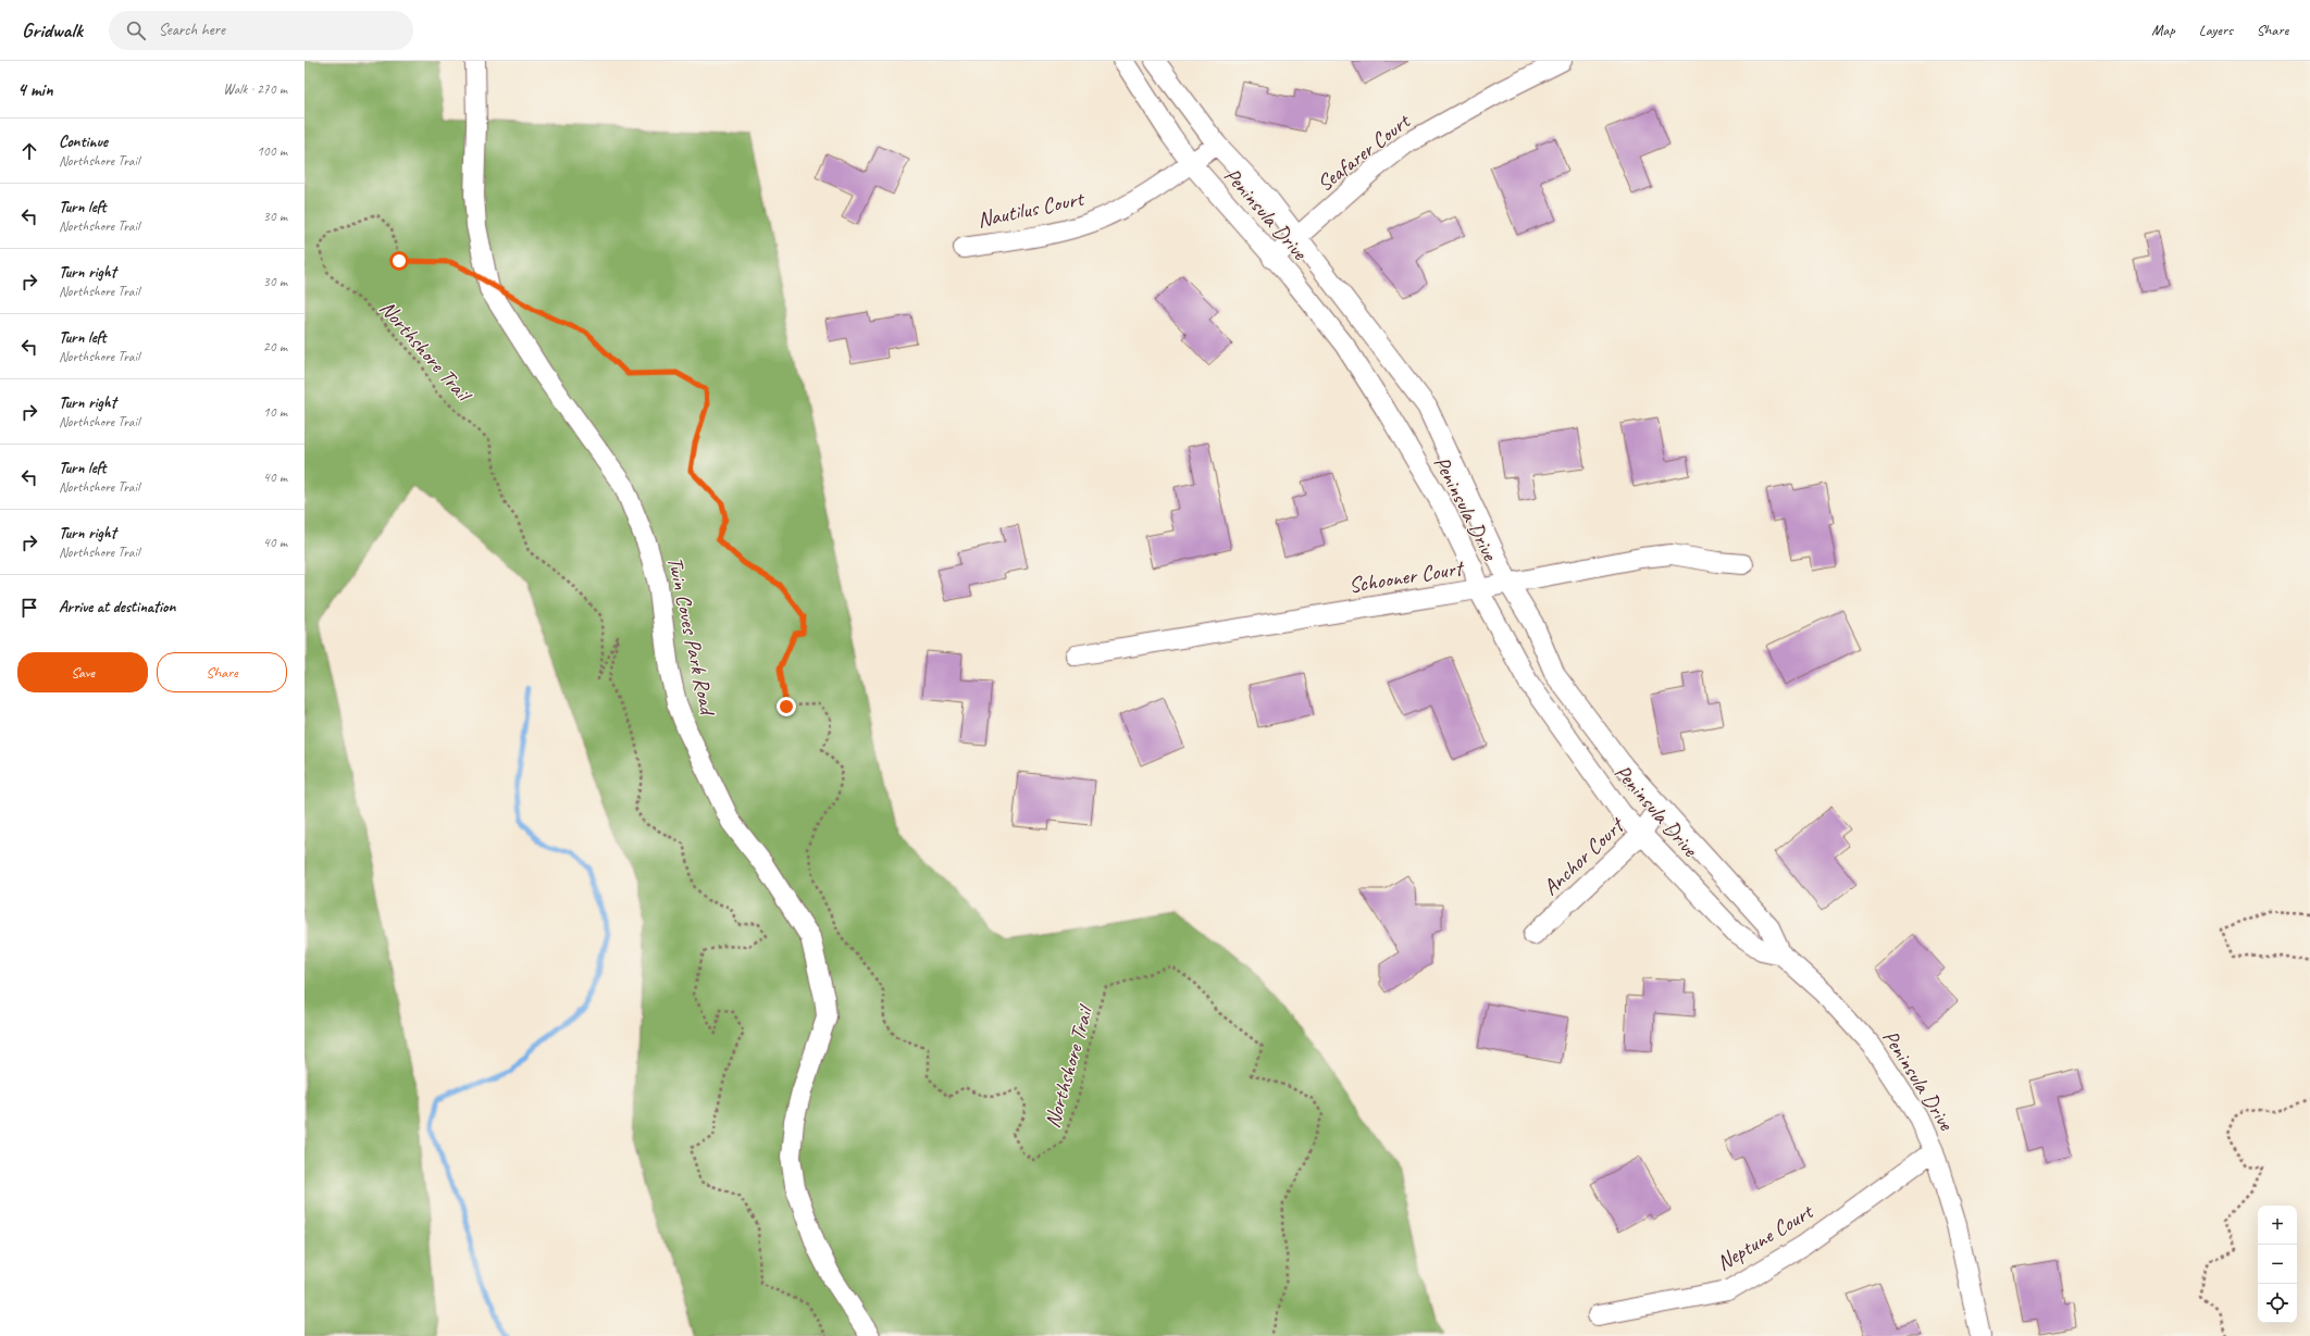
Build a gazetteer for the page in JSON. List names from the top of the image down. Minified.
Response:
{"streets":{"street":["Seafarer Court","Nautilus Court","Peninsula Drive","Schooner Court","Twin Coves Park Road","Anchor Court","Neptune Court"],"path":["Northshore Trail"]},"crossings":[["Seafarer Court","Peninsula Drive"],["Nautilus Court","Peninsula Drive"],["Peninsula Drive","Schooner Court"],["Peninsula Drive","Anchor Court"],["Peninsula Drive","Neptune Court"],["Northshore Trail","Twin Coves Park Road"]],"page":{"header":"Gridwalk","search":"Search here","nav":["Map","Layers","Share"],"heading":["4 min","Walk · 270 m"],"list":[["Continue","Northshore Trail","100 m"],["Turn left","Northshore Trail","30 m"],["Turn right","Northshore Trail","30 m"],["Turn left","Northshore Trail","20 m"],["Turn right","Northshore Trail","10 m"],["Turn left","Northshore Trail","40 m"],["Turn right","Northshore Trail","40 m"],"Arrive at destination"],"buttons":["Save","Share"],"map_buttons":["+","−"]}}
